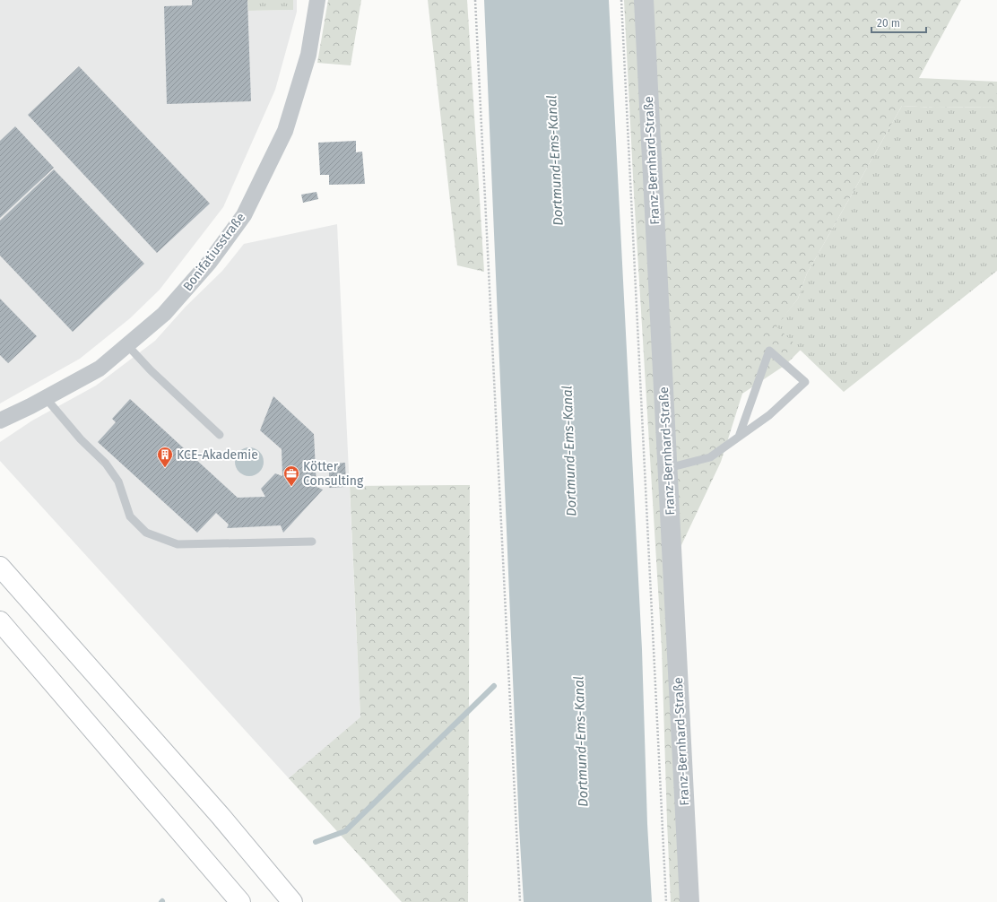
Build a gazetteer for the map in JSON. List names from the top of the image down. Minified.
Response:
{"streets":{"street":["Franz-Bernhard-Straße","Bonifatiusstraße"]},"water":["Dortmund-Ems-Kanal"],"places":{"building":["KCE-Akademie"],"office":["Kötter Consulting"]},"scale_bar":"20 m"}
